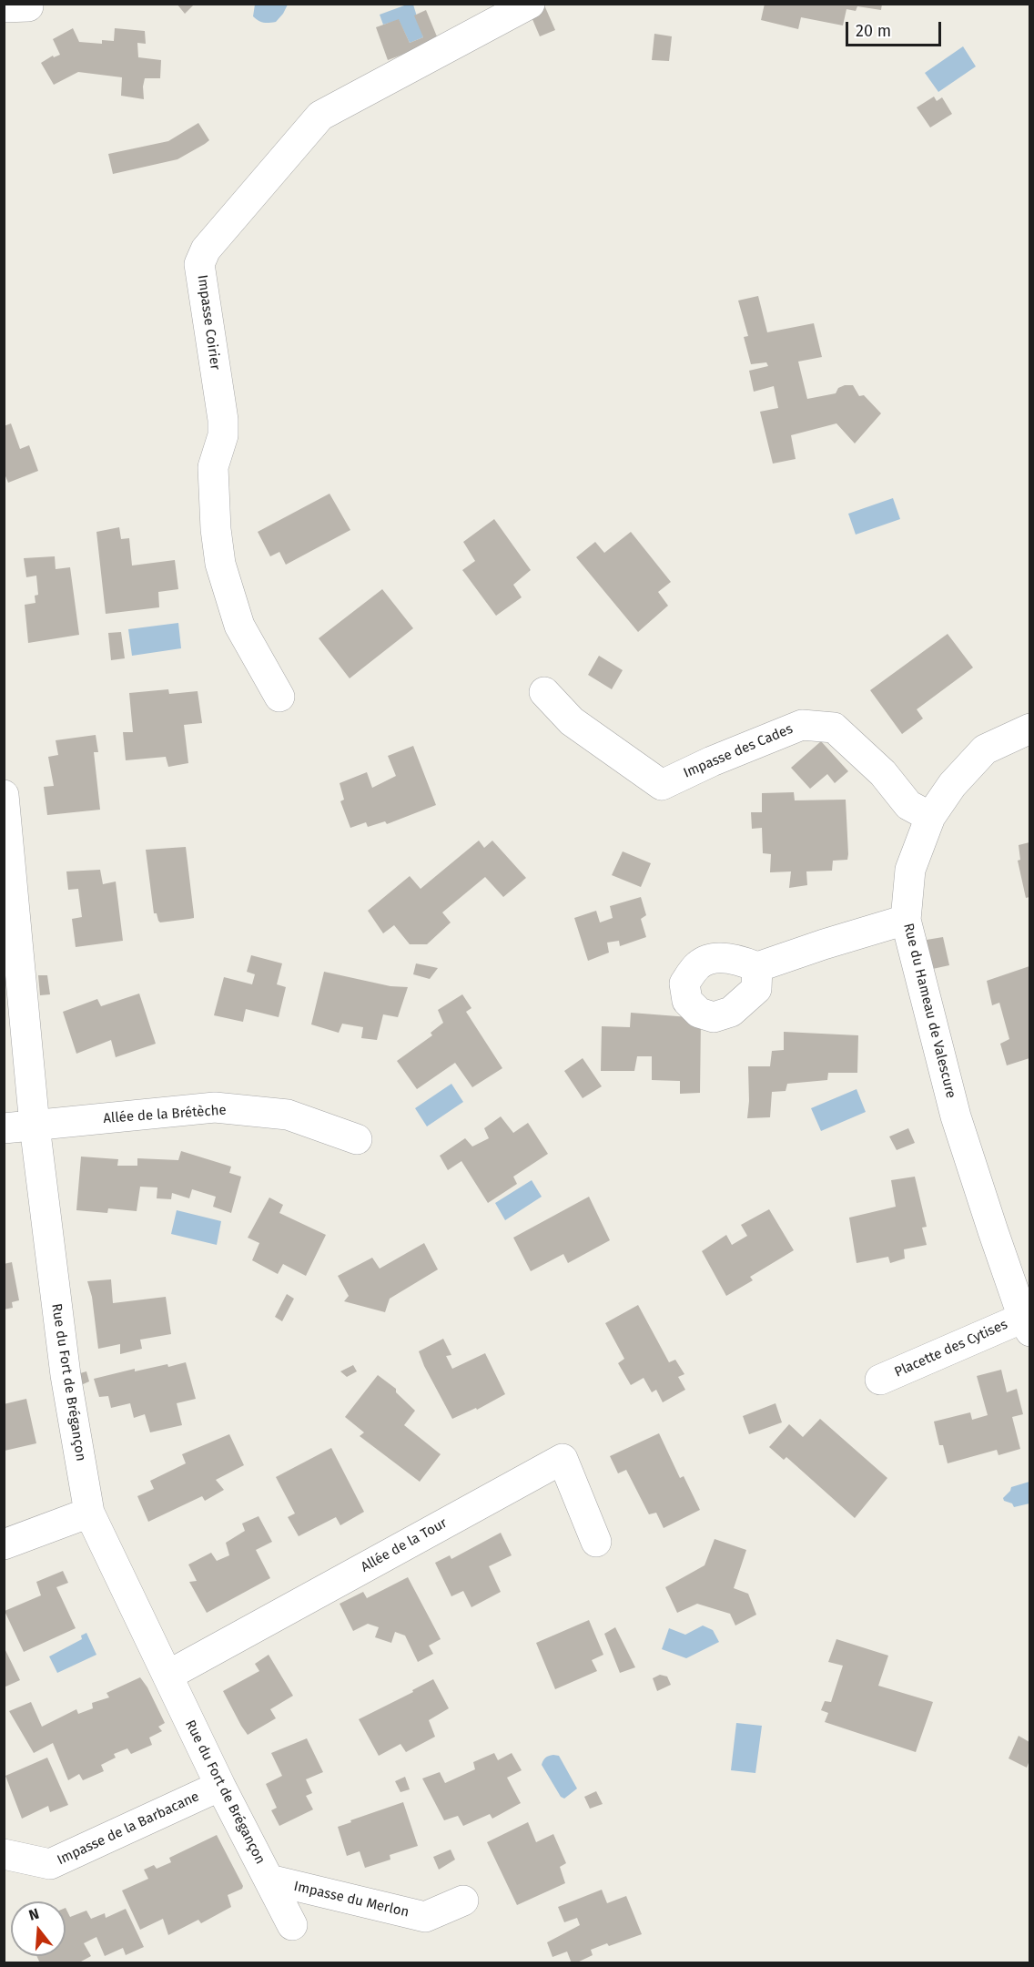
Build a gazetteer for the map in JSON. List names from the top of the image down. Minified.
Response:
{"streets":{"street":["Impasse Coirier","Impasse des Cades","Rue du Hameau de Valescure","Allée de la Brétèche","Placette des Cytises","Rue du Fort de Brégançon","Allée de la Tour","Impasse de la Barbacane","Impasse du Merlon"]},"crossings":[["Impasse des Cades","Rue du Hameau de Valescure"],["Rue du Hameau de Valescure","Placette des Cytises"],["Allée de la Brétèche","Rue du Fort de Brégançon"],["Rue du Fort de Brégançon","Allée de la Tour"],["Rue du Fort de Brégançon","Impasse de la Barbacane"],["Rue du Fort de Brégançon","Impasse du Merlon"]],"scale_bar":"20 m","north":"top"}
